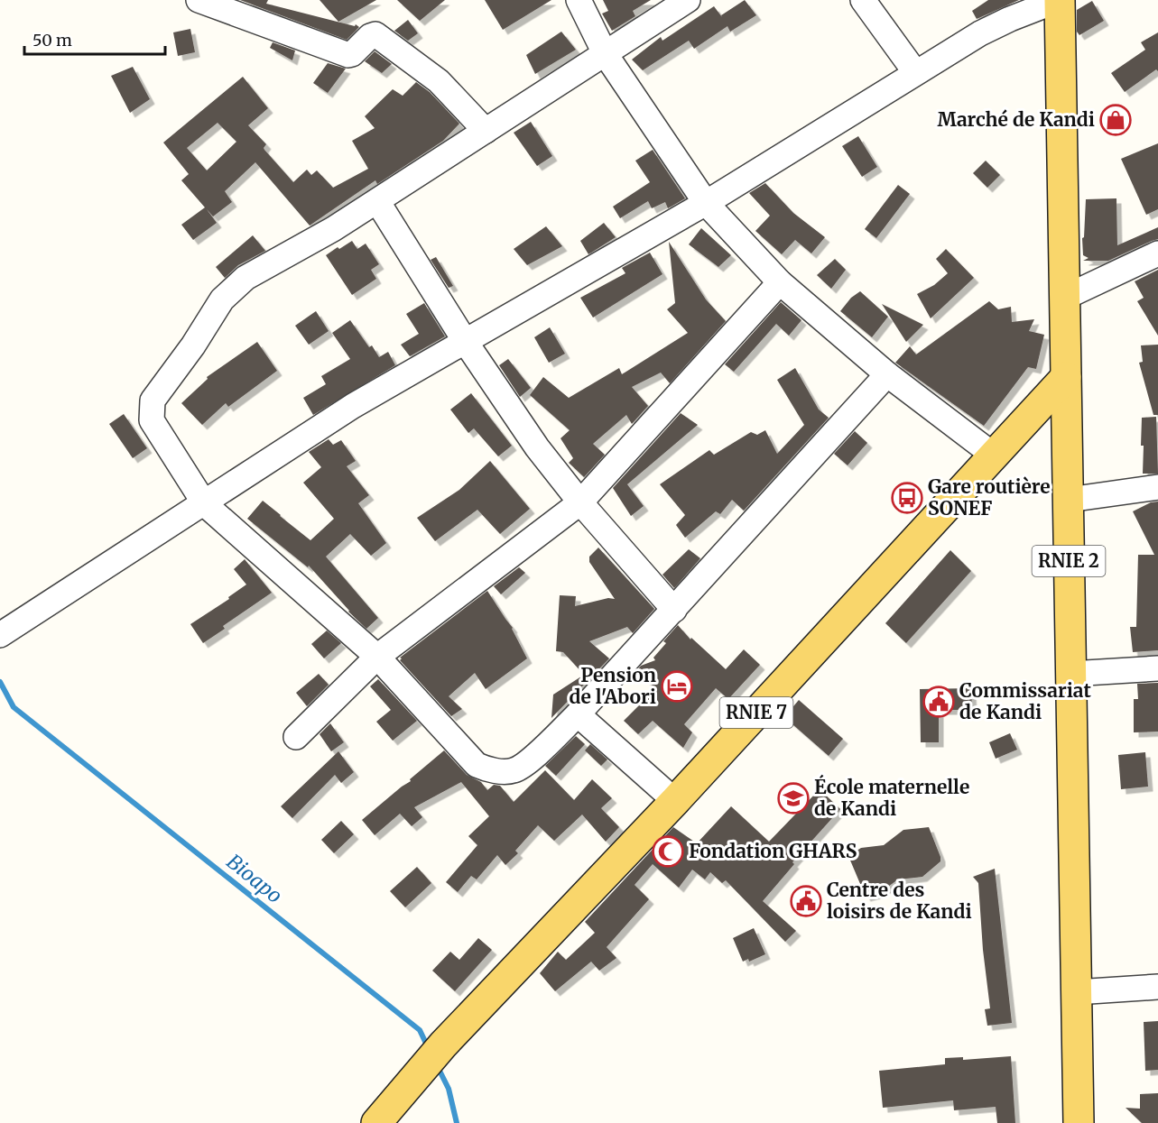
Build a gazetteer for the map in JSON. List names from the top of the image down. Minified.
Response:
{"streets":{"main road":["RNIE 2","RNIE 7"]},"crossings":[["RNIE 2","RNIE 7"]],"water":["Bioapo"],"places":{"shop":["Marché de Kandi"],"bus stop":["Gare routière SONEF"],"hotel":["Pension de l'Abori"],"public building":["Commissariat de Kandi","Centre des loisirs de Kandi"],"school or university":["École maternelle de Kandi"],"mosque":["Fondation GHARS"]},"scale_bar":"50 m"}
